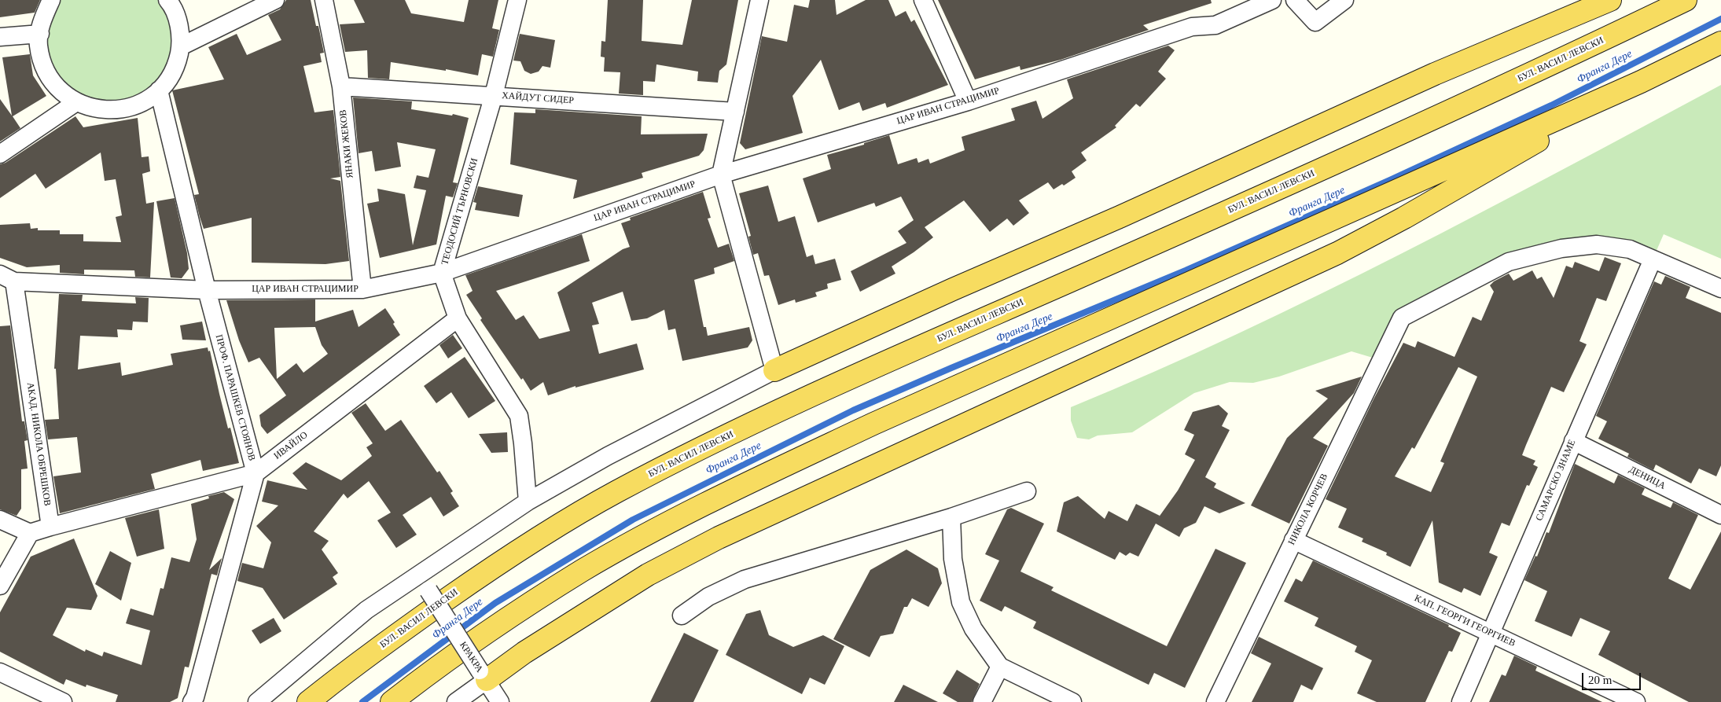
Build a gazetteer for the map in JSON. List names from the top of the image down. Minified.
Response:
{"streets":{"highway":["БУЛ. ВАСИЛ ЛЕВСКИ"],"street":["ХАЙДУТ СИДЕР","ЦАР ИВАН СТРАЦИМИР","ЯНАКИ ЖЕКОВ","ТЕОДОСИЙ ТЪРНОВСКИ","ПРОФ. ПАРАШКЕВ СТОЯНОВ","АКАД. НИКОЛА ОБРЕШКОВ","ИВАЙЛО","ДЕНИЦА","САМАРСКО ЗНАМЕ","НИКОЛА КОРЧЕВ","КАП. ГЕОРГИ ГЕОРГИЕВ","КРАКРА"]},"crossings":[["ХАЙДУТ СИДЕР","ЯНАКИ ЖЕКОВ"],["ХАЙДУТ СИДЕР","ТЕОДОСИЙ ТЪРНОВСКИ"],["ЦАР ИВАН СТРАЦИМИР","ЯНАКИ ЖЕКОВ"],["ЦАР ИВАН СТРАЦИМИР","ТЕОДОСИЙ ТЪРНОВСКИ"],["ЦАР ИВАН СТРАЦИМИР","ПРОФ. ПАРАШКЕВ СТОЯНОВ"],["ЦАР ИВАН СТРАЦИМИР","АКАД. НИКОЛА ОБРЕШКОВ"],["ТЕОДОСИЙ ТЪРНОВСКИ","ИВАЙЛО"],["ПРОФ. ПАРАШКЕВ СТОЯНОВ","ИВАЙЛО"],["АКАД. НИКОЛА ОБРЕШКОВ","ИВАЙЛО"],["ДЕНИЦА","САМАРСКО ЗНАМЕ"],["САМАРСКО ЗНАМЕ","НИКОЛА КОРЧЕВ"],["САМАРСКО ЗНАМЕ","КАП. ГЕОРГИ ГЕОРГИЕВ"],["НИКОЛА КОРЧЕВ","КАП. ГЕОРГИ ГЕОРГИЕВ"]],"water":["Франга Дере"],"scale_bar":"20 m"}
